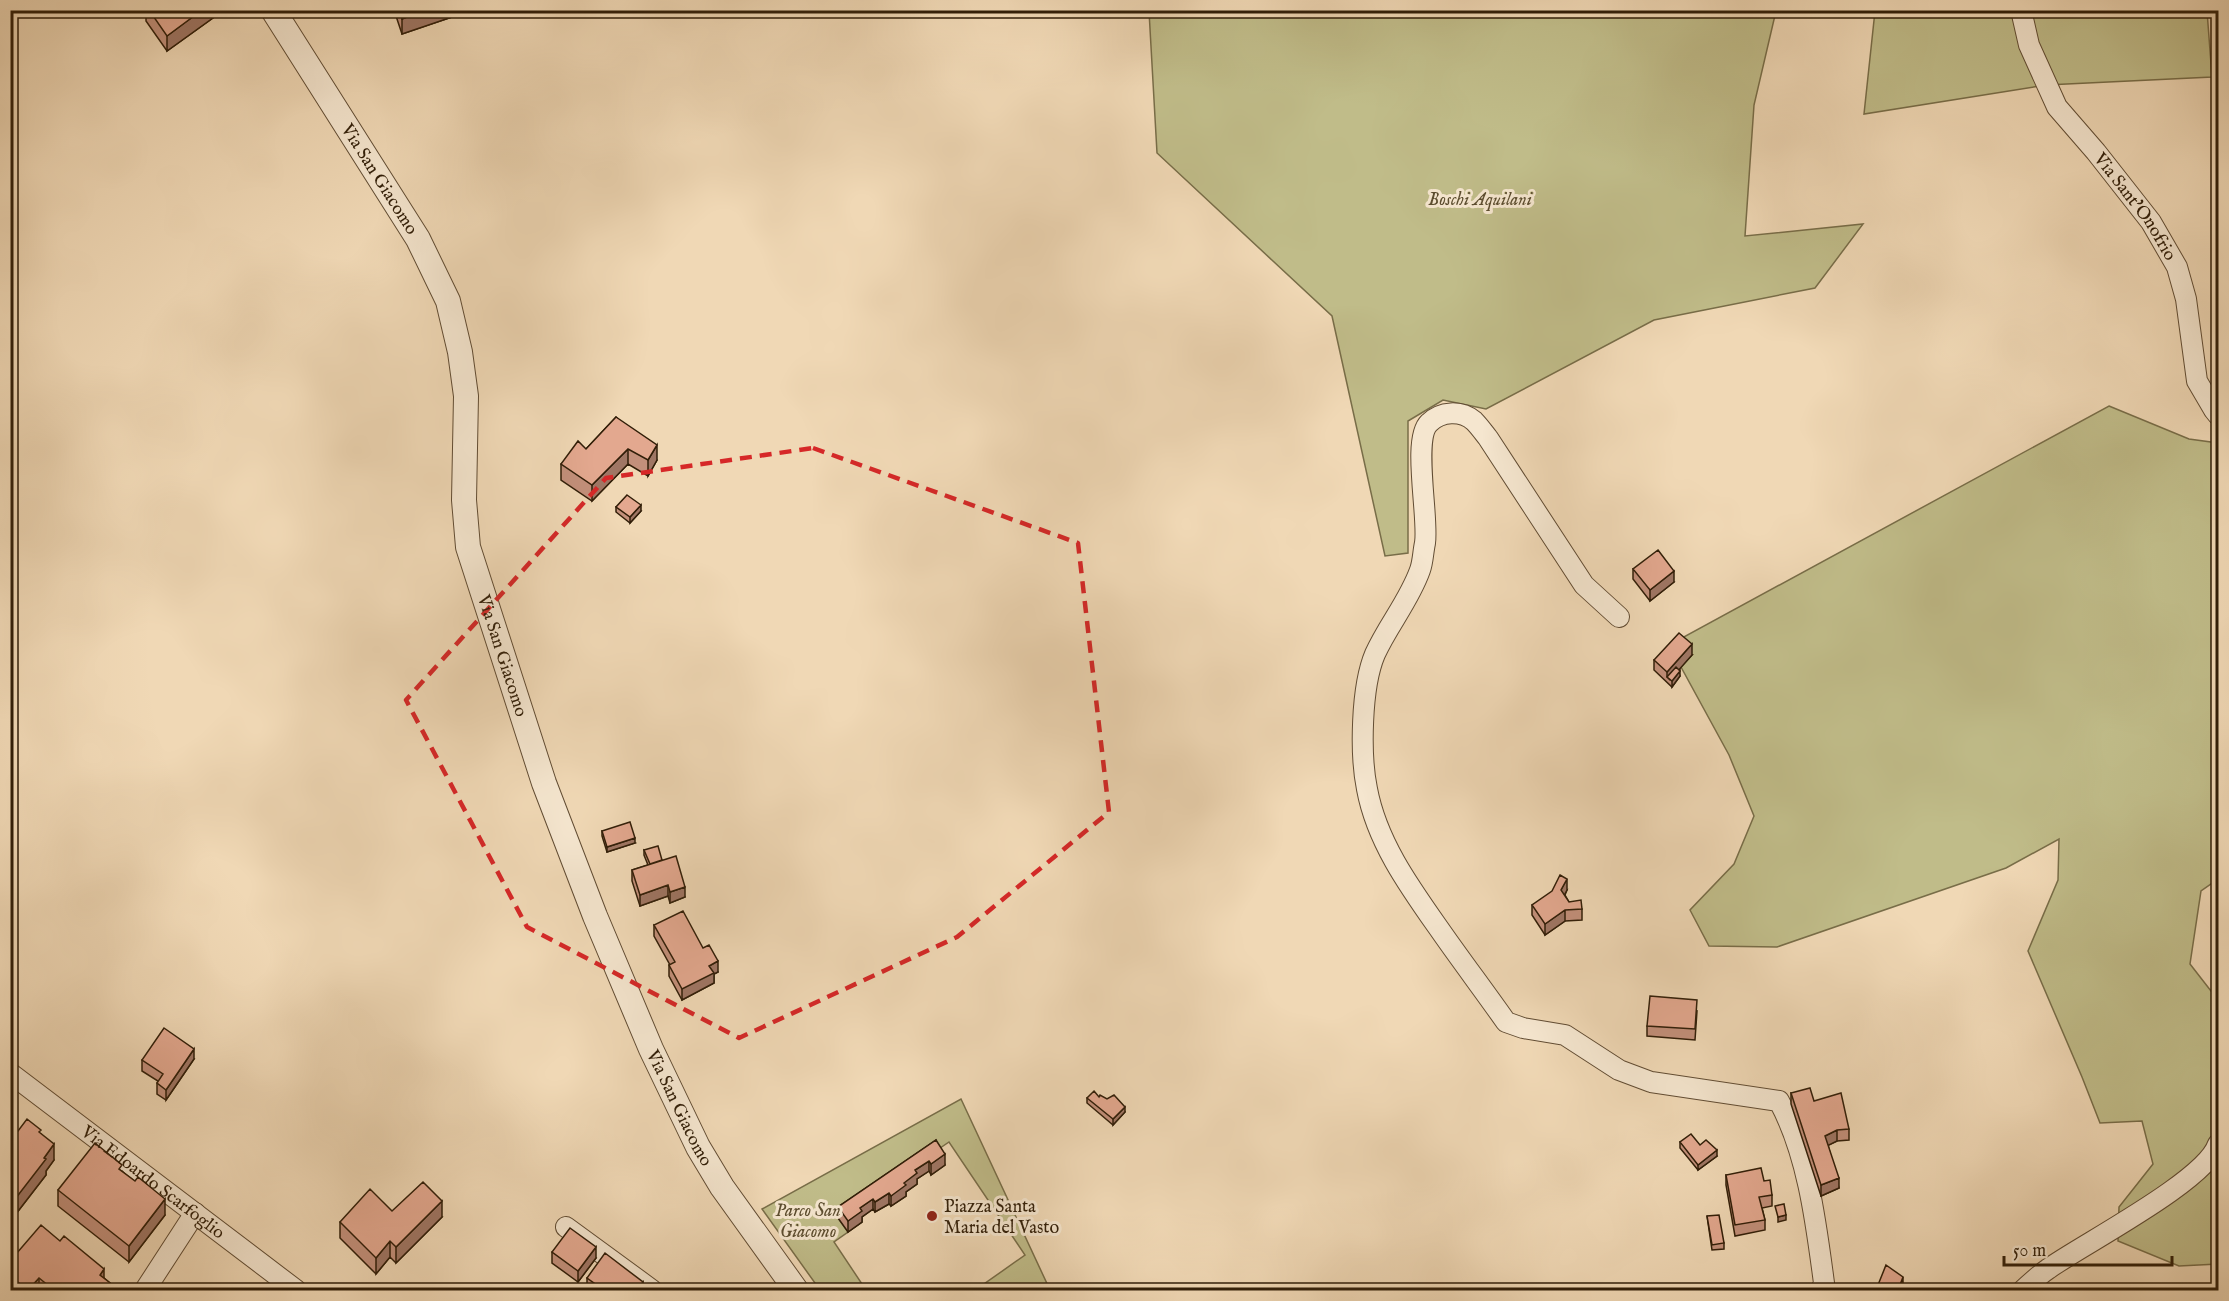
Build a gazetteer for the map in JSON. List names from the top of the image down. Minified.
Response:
{"streets":{"street":["Via San Giacomo","Via Sant'Onofrio","Via Edoardo Scarfoglio"]},"parks":["Boschi Aquilani","Parco San Giacomo"],"places":["Piazza Santa Maria del Vasto"],"scale_bar":"50 m"}
